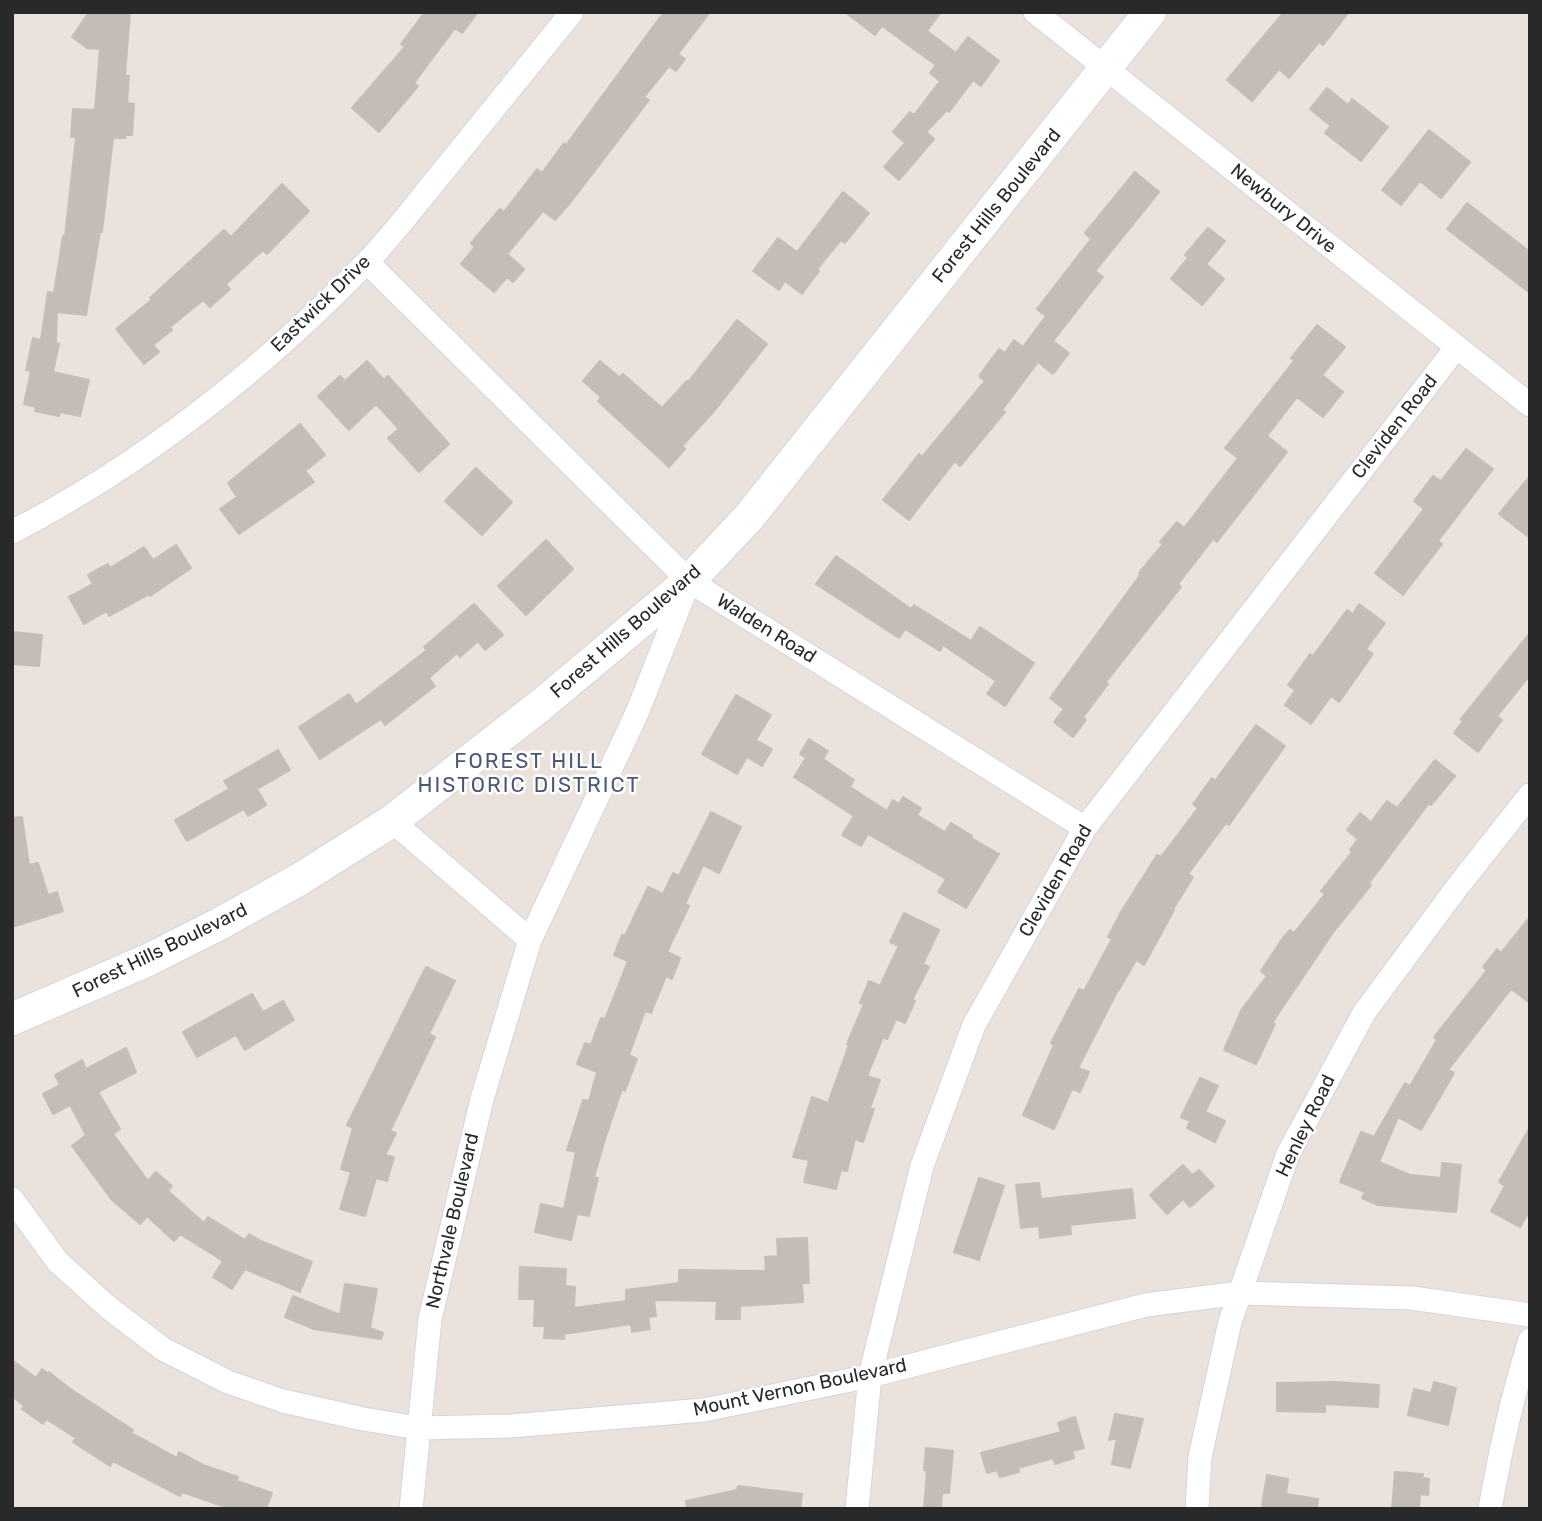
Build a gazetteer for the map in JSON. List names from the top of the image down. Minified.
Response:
{"streets":{"street":["Forest Hills Boulevard","Newbury Drive","Eastwick Drive","Cleviden Road","Walden Road","Henley Road","Northvale Boulevard","Mount Vernon Boulevard"]},"crossings":[["Forest Hills Boulevard","Newbury Drive"],["Forest Hills Boulevard","Walden Road"],["Forest Hills Boulevard","Northvale Boulevard"],["Newbury Drive","Cleviden Road"],["Eastwick Drive","Walden Road"],["Cleviden Road","Walden Road"],["Cleviden Road","Mount Vernon Boulevard"],["Walden Road","Northvale Boulevard"],["Henley Road","Mount Vernon Boulevard"],["Northvale Boulevard","Mount Vernon Boulevard"]],"districts":["FOREST HILL HISTORIC DISTRICT"]}
